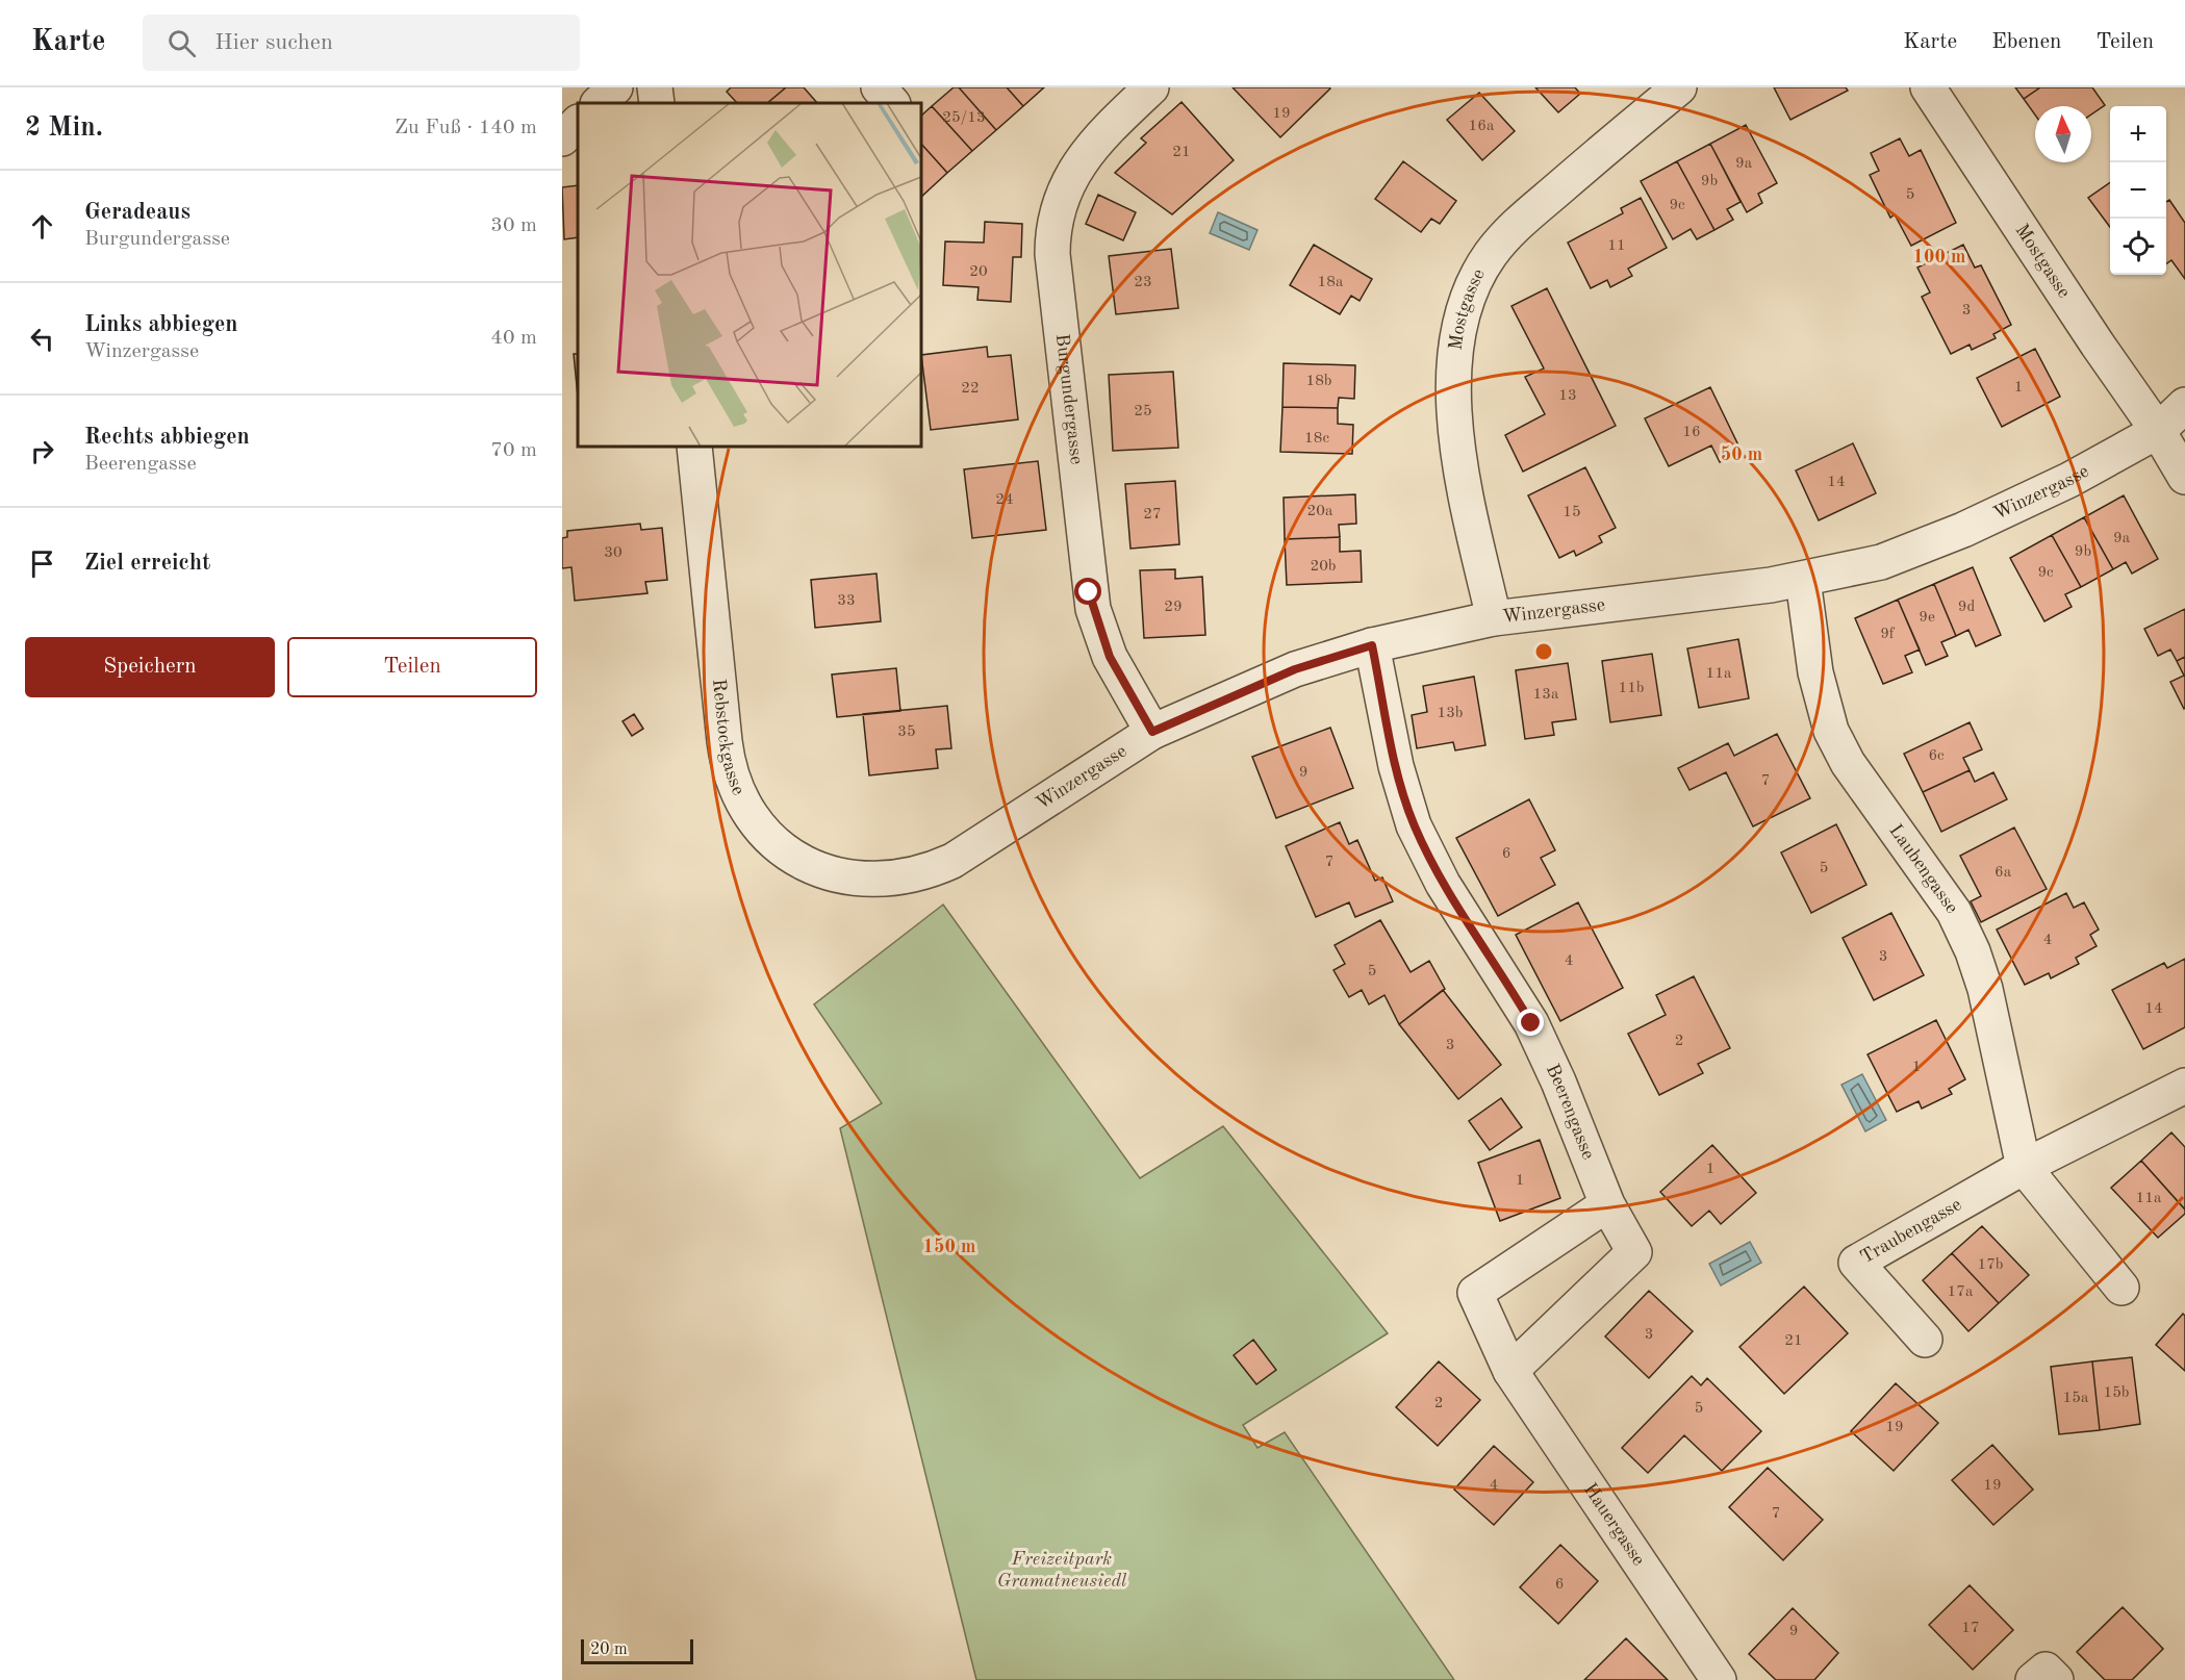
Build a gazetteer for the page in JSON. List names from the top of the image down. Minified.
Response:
{"streets":{"street":["Mostgasse","Burgundergasse","Winzergasse","Rebstockgasse","Laubengasse","Beerengasse","Traubengasse","Hauergasse"]},"crossings":[["Mostgasse","Winzergasse"],["Burgundergasse","Winzergasse"],["Winzergasse","Rebstockgasse"],["Winzergasse","Laubengasse"],["Winzergasse","Beerengasse"],["Laubengasse","Traubengasse"],["Beerengasse","Hauergasse"]],"parks":["Freizeitpark Gramatneusiedl"],"house_numbers":["19","25/13","16a","21","9a","9b","5","9c","11","20","23","18a","3","18b","1","22","13","25","16","18c","14","24","20a","15","27","9a","9b","30","20b","9c","33","29","9d","9e","9f","11a","11b","13a","13b","35","6c","9","7","6","7","5","6a","4","3","4","5","14","2","3","1","1","1","11a","17b","17a","3","21","15b","15a","2","5","19","4","19","7","6","17","9"],"scale_bar":"20 m","north":"top","page":{"header":"Karte","search":"Hier suchen","nav":["Karte","Ebenen","Teilen"],"heading":["2 Min.","Zu Fuß · 140 m"],"map_buttons":["+","−"],"list":[["Geradeaus","Burgundergasse","30 m"],["Links abbiegen","Winzergasse","40 m"],["Rechts abbiegen","Beerengasse","70 m"],"Ziel erreicht"],"buttons":["Speichern","Teilen"],"scale":"20 m"},"rings":["100 m","50 m","150 m"]}
